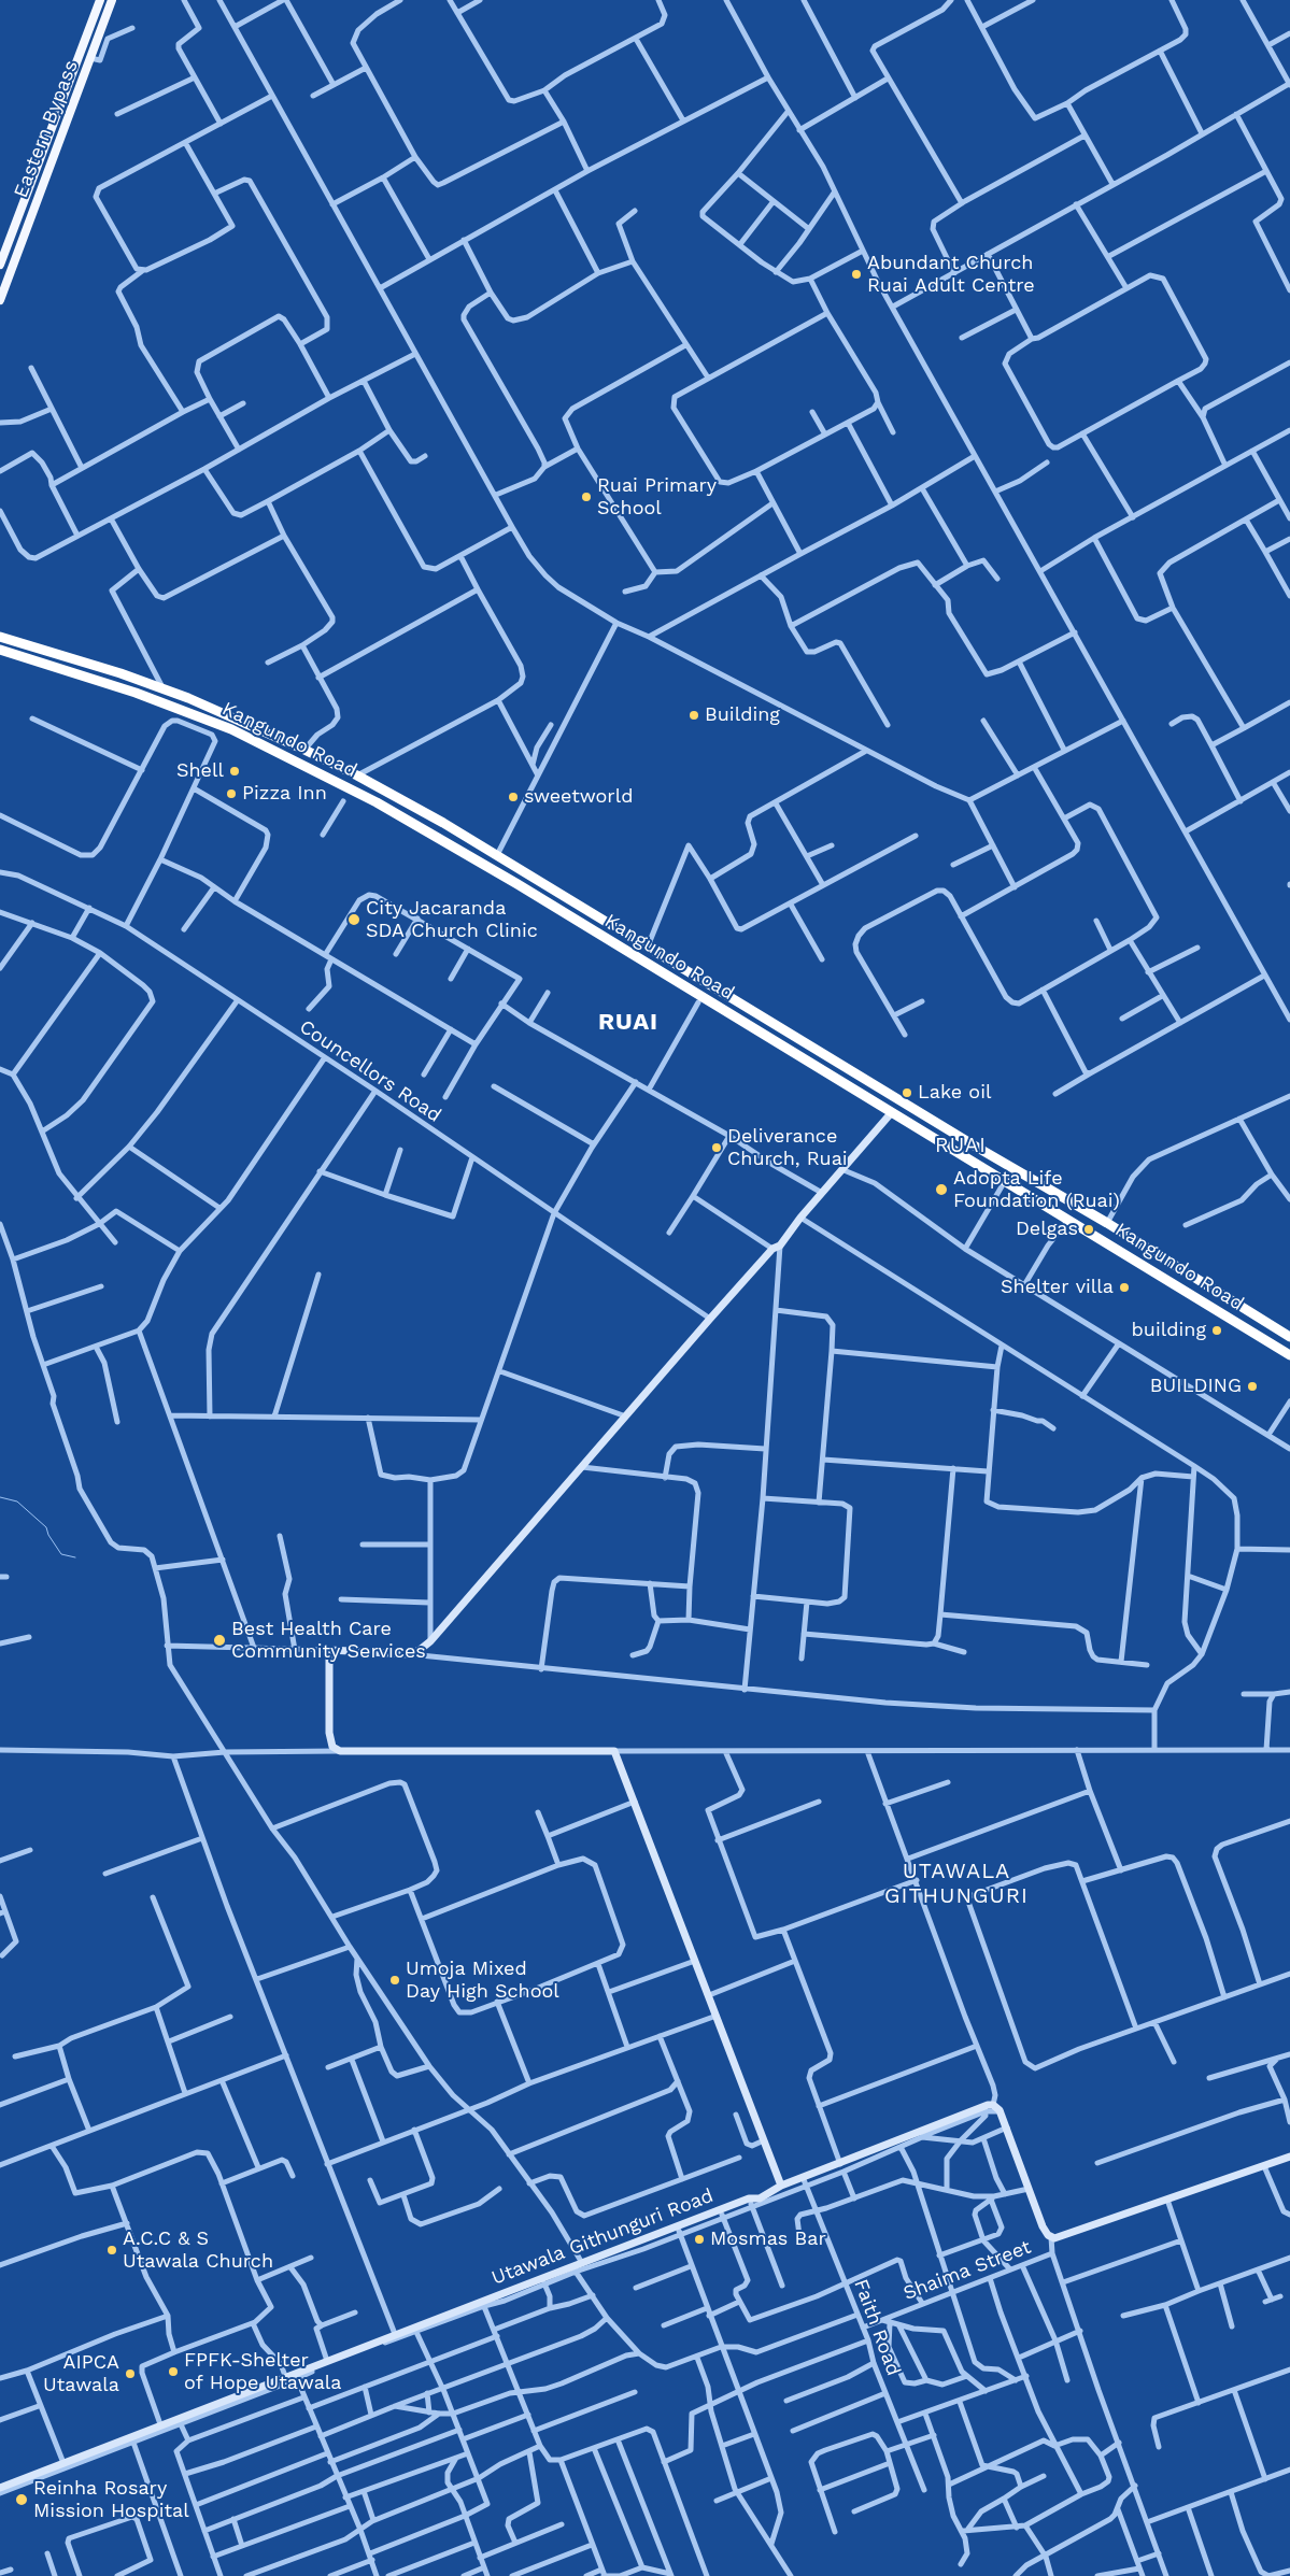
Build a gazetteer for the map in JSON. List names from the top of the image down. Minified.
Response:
{"streets":{"highway":["Kangundo Road"],"main road":["Eastern Bypass"],"street":["Councellors Road","Utawala Githunguri Road","Shaima Street","Faith Road"]},"crossings":[["Utawala Githunguri Road","Faith Road"],["Shaima Street","Faith Road"]],"districts":["RUAI","RUAI","UTAWALA GITHUNGURI"],"places":["Abundant Church Ruai Adult Centre","Ruai Primary School","Building","Shell","Pizza Inn","sweetworld","City Jacaranda SDA Church Clinic","Lake oil","Deliverance Church, Ruai","Adopta Life Foundation (Ruai)","Delgas","Shelter villa","building","BUILDING","Best Health Care Community Services","Umoja Mixed Day High School","Mosmas Bar","A.C.C & S Utawala Church","FPFK-Shelter of Hope Utawala","AIPCA Utawala","Reinha Rosary Mission Hospital"]}
